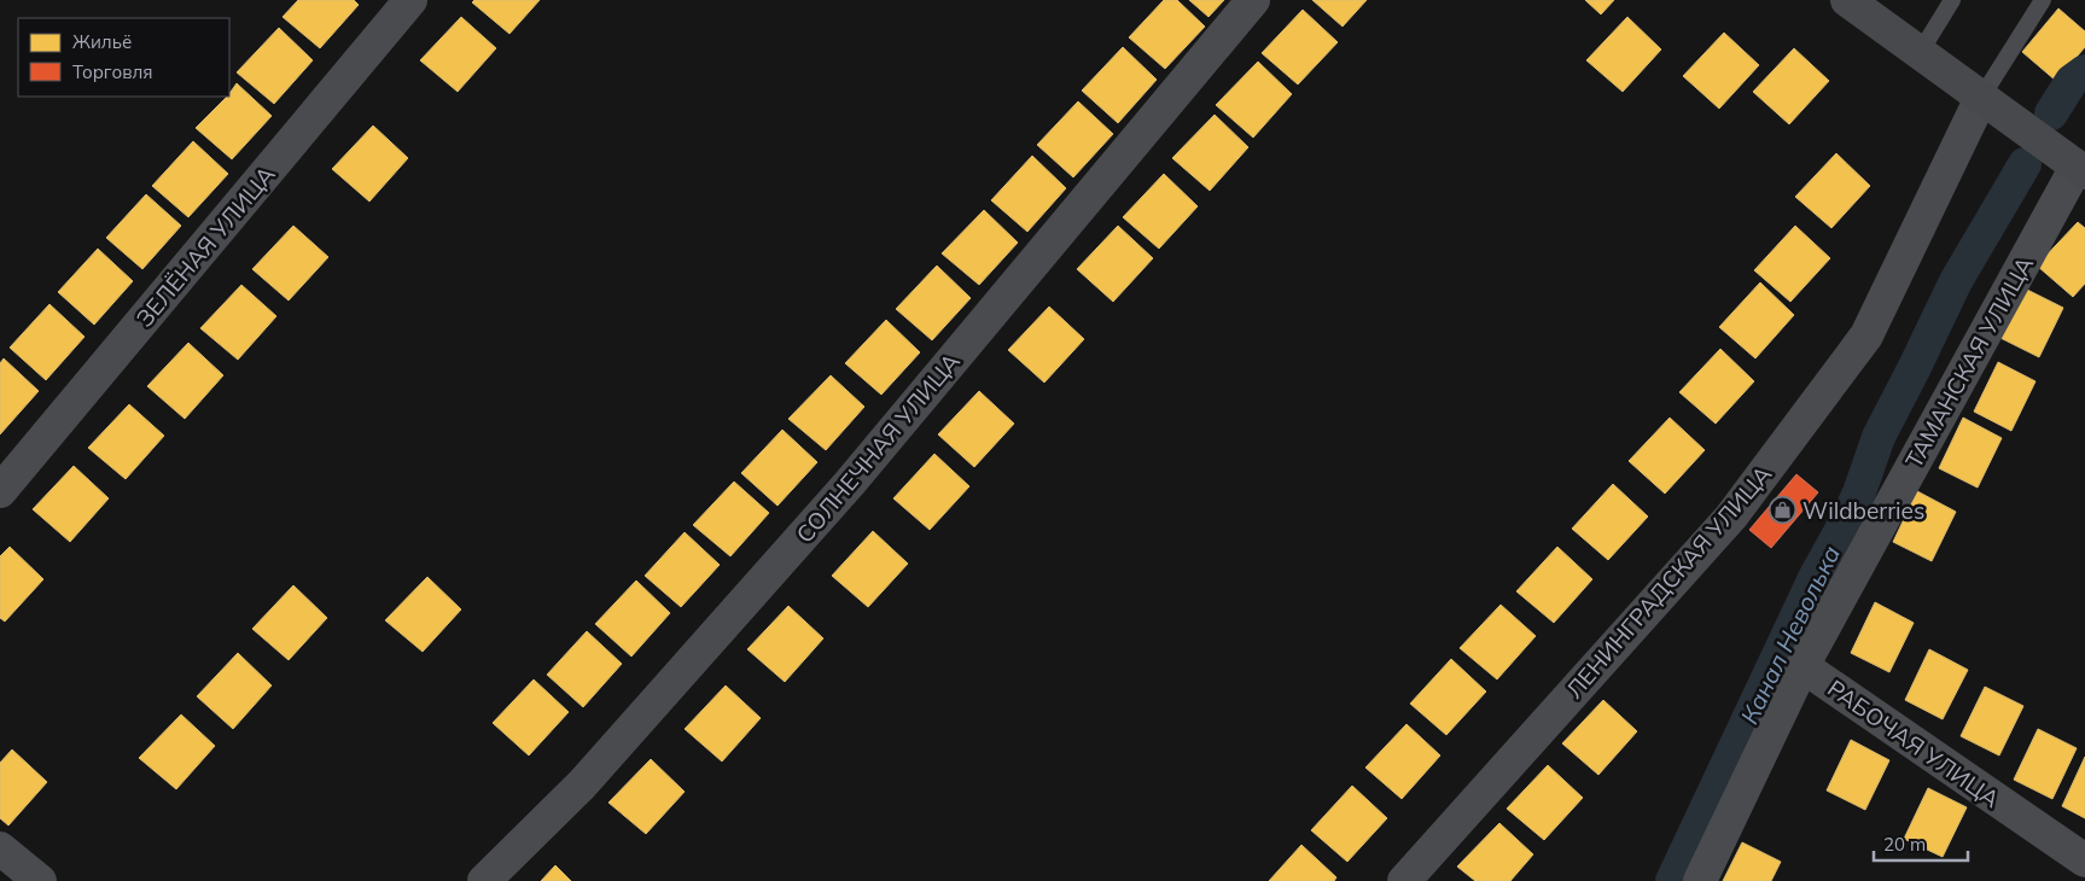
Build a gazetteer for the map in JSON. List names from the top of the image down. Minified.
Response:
{"streets":{"street":["ЗЕЛЁНАЯ УЛИЦА","ТАМАНСКАЯ УЛИЦА","СОЛНЕЧНАЯ УЛИЦА","ЛЕНИНГРАДСКАЯ УЛИЦА","РАБОЧАЯ УЛИЦА"]},"crossings":[["ТАМАНСКАЯ УЛИЦА","РАБОЧАЯ УЛИЦА"]],"water":["Канал Неволька"],"places":{"shop":["Wildberries"]},"legend":["Жильё","Торговля"],"scale_bar":"20 m"}
